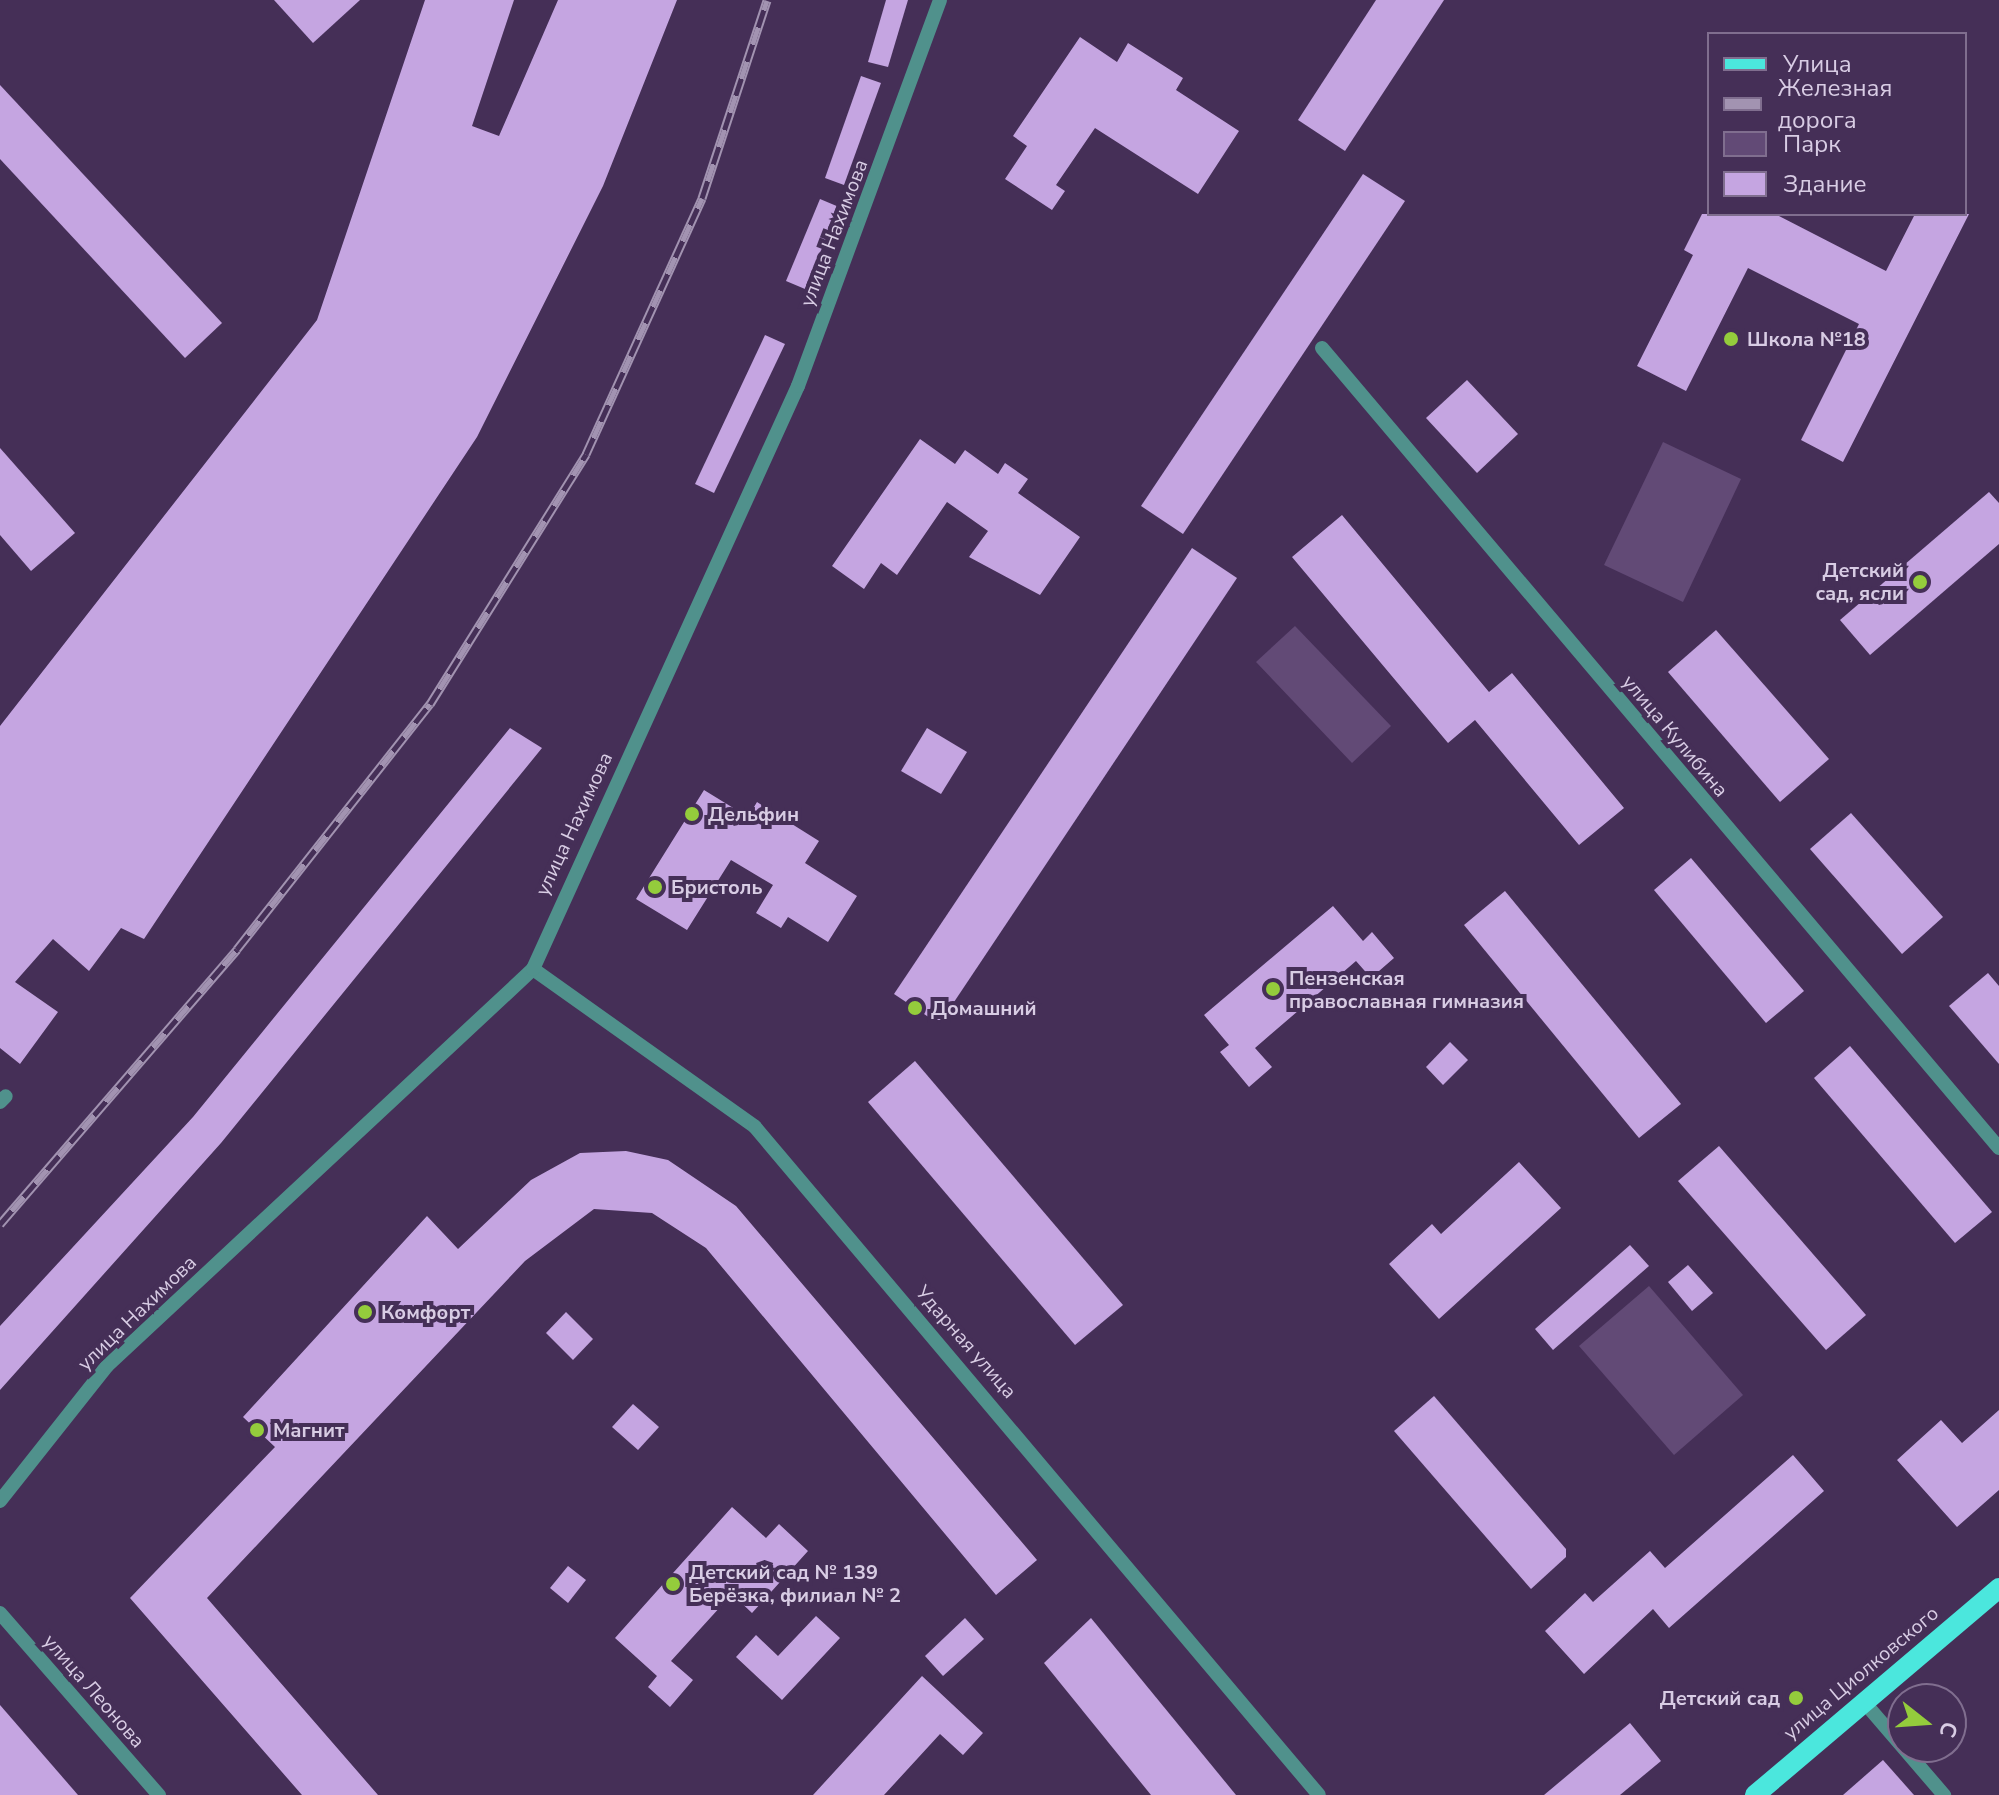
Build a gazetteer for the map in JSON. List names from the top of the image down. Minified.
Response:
{"streets":{"main road":["улица Циолковского"],"street":["улица Нахимова","улица Кулибина","Ударная улица","улица Леонова"]},"crossings":[["улица Нахимова","Ударная улица"]],"places":["Школа №18","Детский сад, ясли","Дельфин","Бристоль","Пензенская православная гимназия","Домашний","Комфорт","Магнит","Детский сад № 139 Берёзка, филиал № 2","Детский сад"],"legend":["Улица","Железная дорога","Парк","Здание"],"north":"right"}
